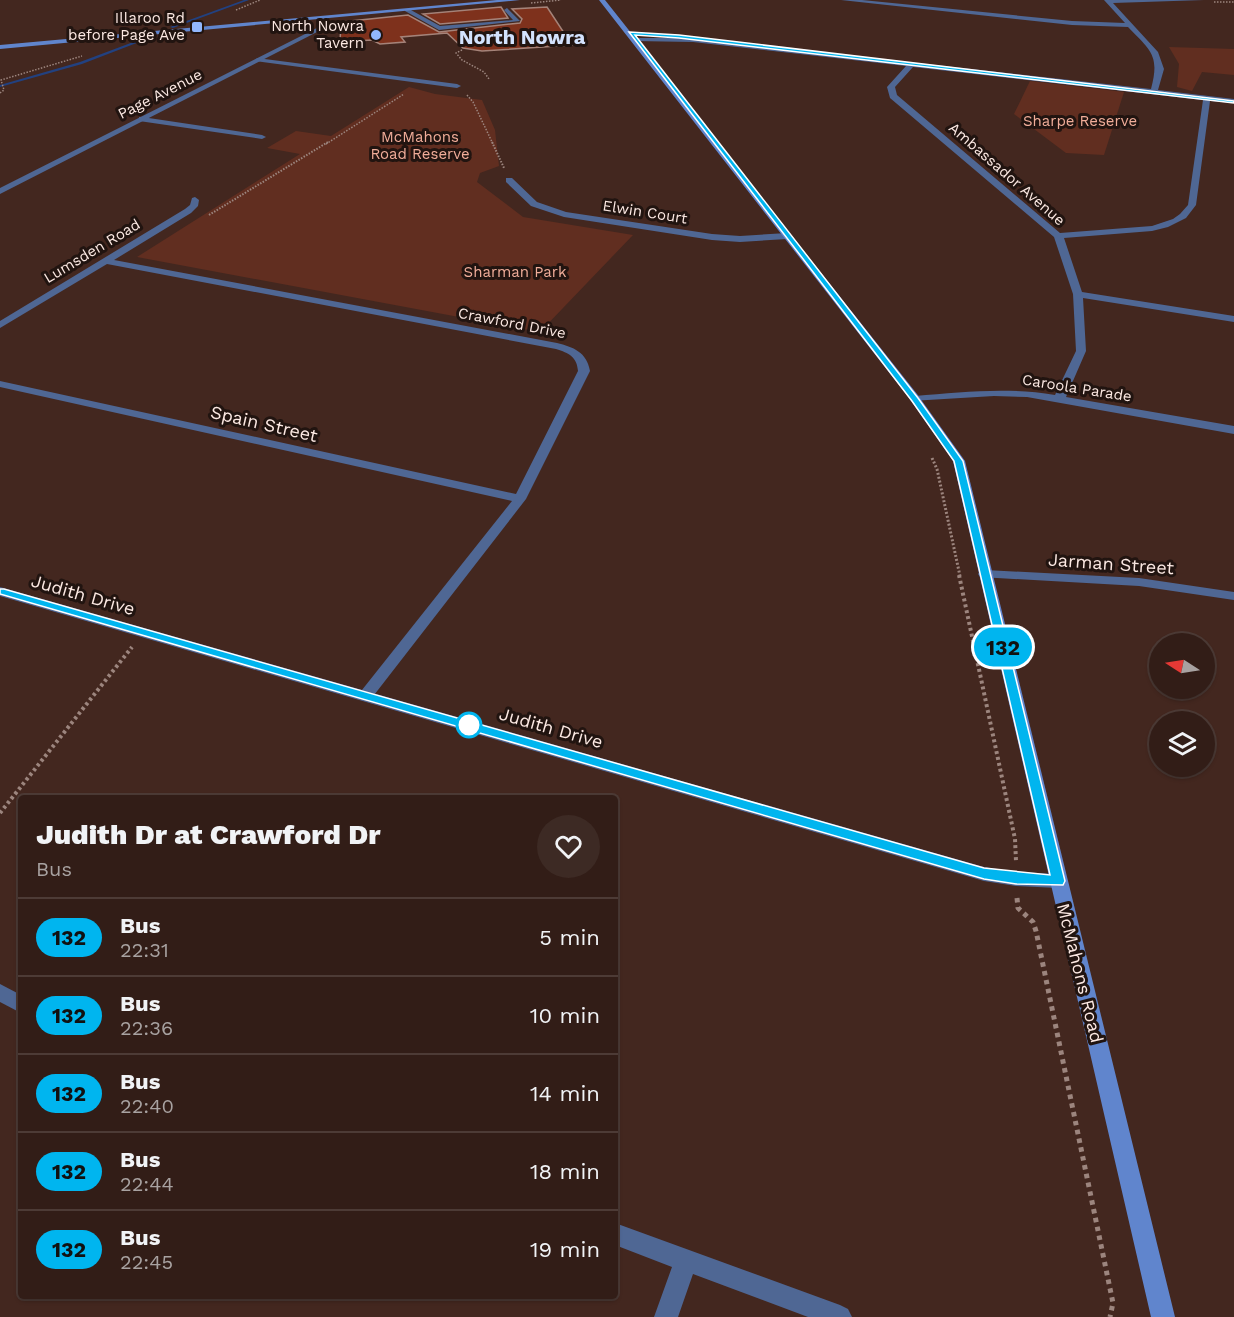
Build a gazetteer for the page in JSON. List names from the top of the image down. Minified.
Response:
{"streets":{"main road":["McMahons Road"],"street":["Page Avenue","Ambassador Avenue","Elwin Court","Lumsden Road","Crawford Drive","Caroola Parade","Spain Street","Jarman Street","Judith Drive"]},"crossings":[["Ambassador Avenue","Caroola Parade"],["Elwin Court","McMahons Road"],["Lumsden Road","Crawford Drive"],["Crawford Drive","Spain Street"],["Crawford Drive","Judith Drive"],["Caroola Parade","McMahons Road"],["Jarman Street","McMahons Road"],["Judith Drive","McMahons Road"]],"districts":["North Nowra"],"parks":["Sharpe Reserve","McMahons Road Reserve","Sharman Park"],"places":{"transit":["Illaroo Rd before Page Ave"],"other":["North Nowra Tavern"]},"lines":["bus line 132"],"north":"left","page":{"on_map":"132","heading":["Judith Dr at Crawford Dr","Bus"],"list":[{"mark":"132","name":"Bus","note":"22:31","value":"5 min"},{"mark":"132","name":"Bus","note":"22:36","value":"10 min"},{"mark":"132","name":"Bus","note":"22:40","value":"14 min"},{"mark":"132","name":"Bus","note":"22:44","value":"18 min"},{"mark":"132","name":"Bus","note":"22:45","value":"19 min"}]}}
